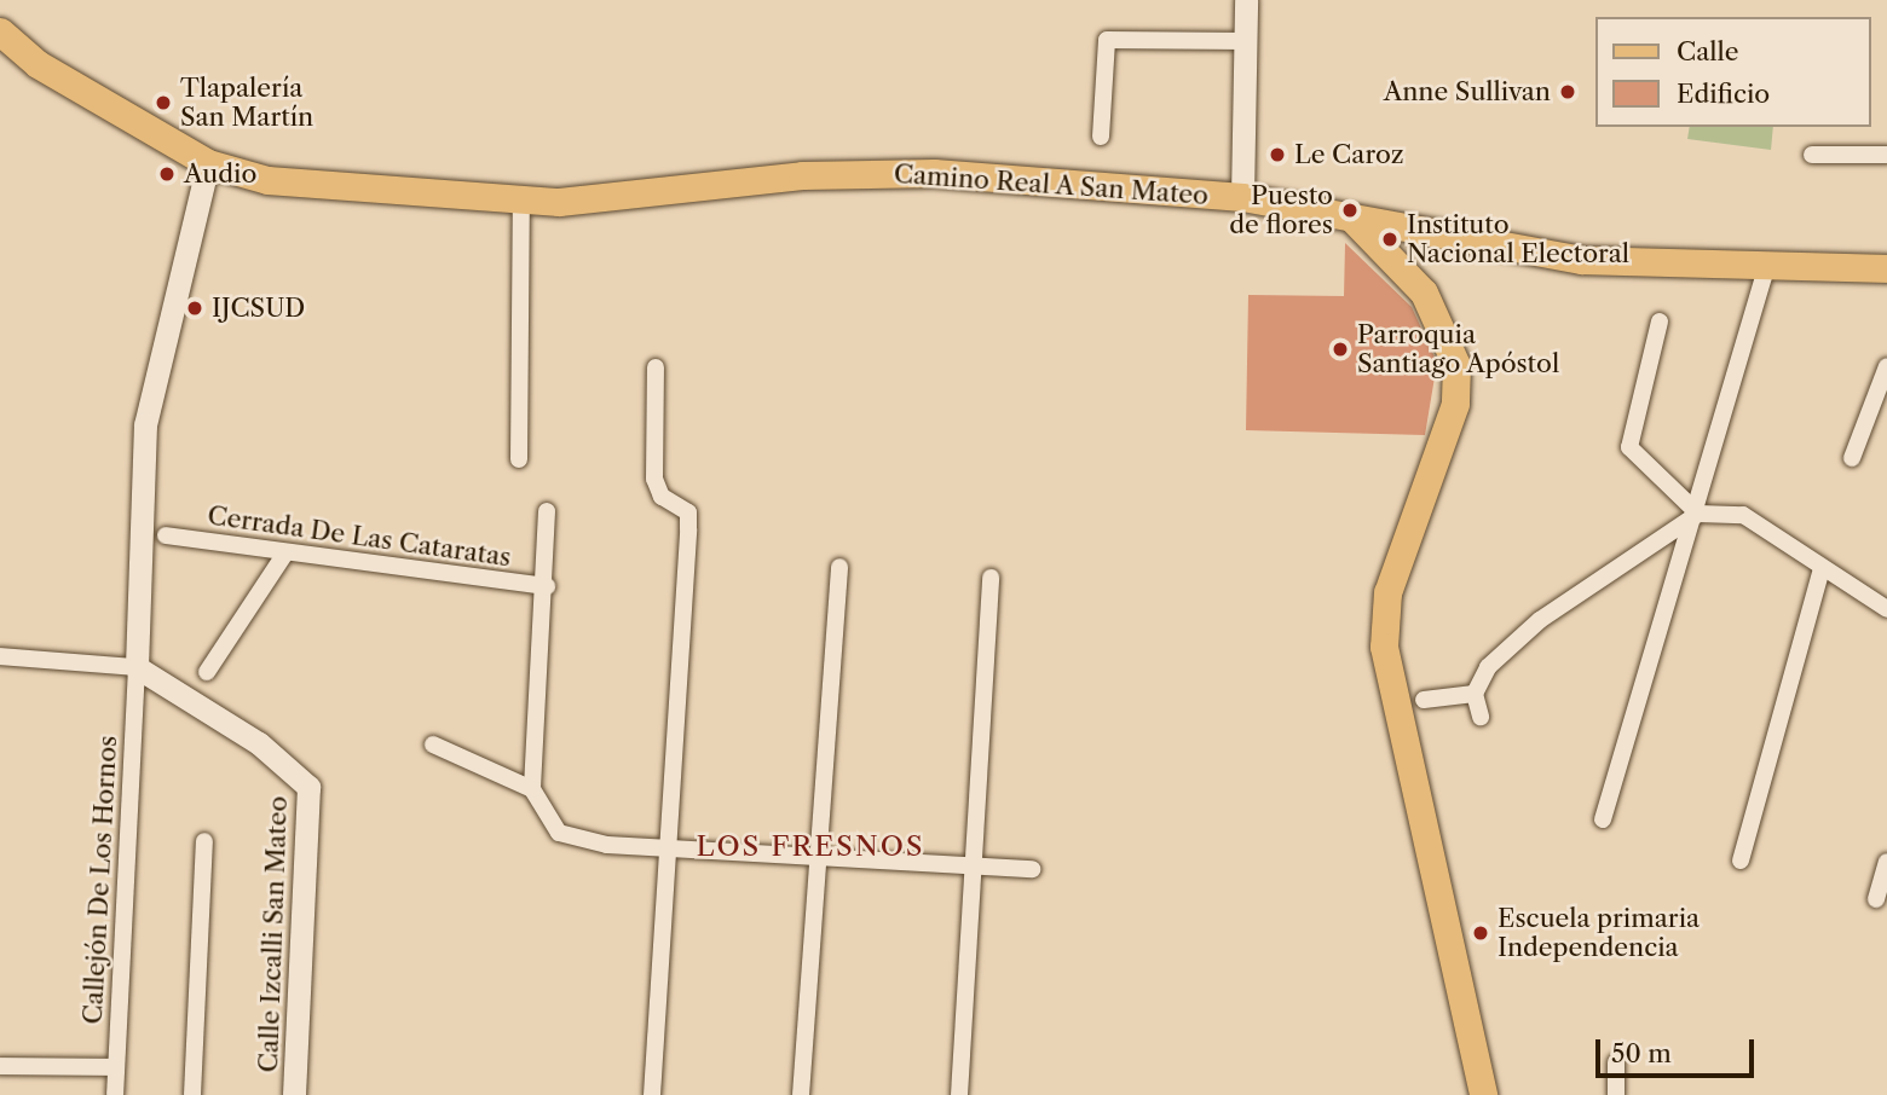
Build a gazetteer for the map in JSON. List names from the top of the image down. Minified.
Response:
{"streets":{"main road":["Camino Real A San Mateo"],"street":["Cerrada De Las Cataratas","Callejón De Los Hornos","Calle Izcalli San Mateo"]},"crossings":[["Callejón De Los Hornos","Calle Izcalli San Mateo"]],"districts":["LOS FRESNOS"],"places":["Anne Sullivan","Tlapalería San Martín","Le Caroz","Audio","Puesto de flores","Instituto Nacional Electoral","IJCSUD","Parroquia Santiago Apóstol","Escuela primaria Independencia"],"legend":["Calle","Edificio"],"scale_bar":"50 m"}
